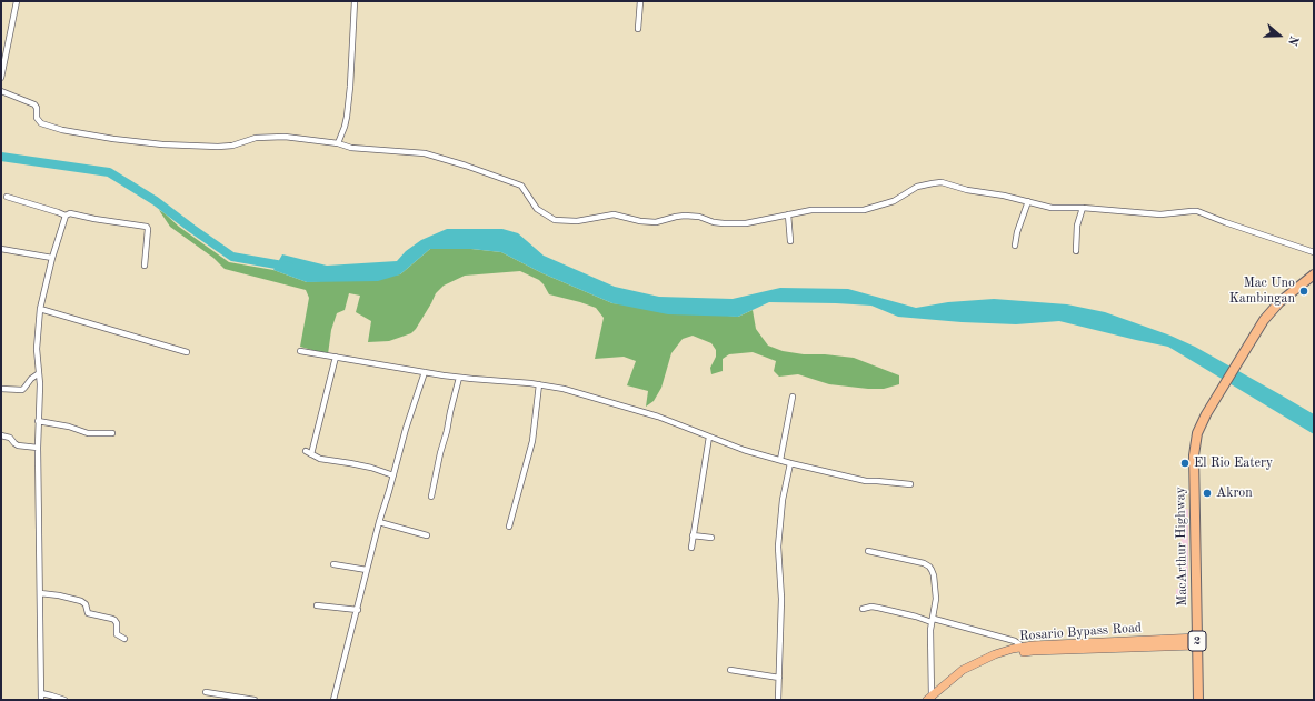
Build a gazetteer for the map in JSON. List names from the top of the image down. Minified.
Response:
{"streets":{"highway":["MacArthur Highway","2"],"main road":["Rosario Bypass Road"]},"crossings":[["MacArthur Highway","Rosario Bypass Road"]],"places":["Mac Uno Kambingan","El Rio Eatery","Akron"],"north":"right"}
